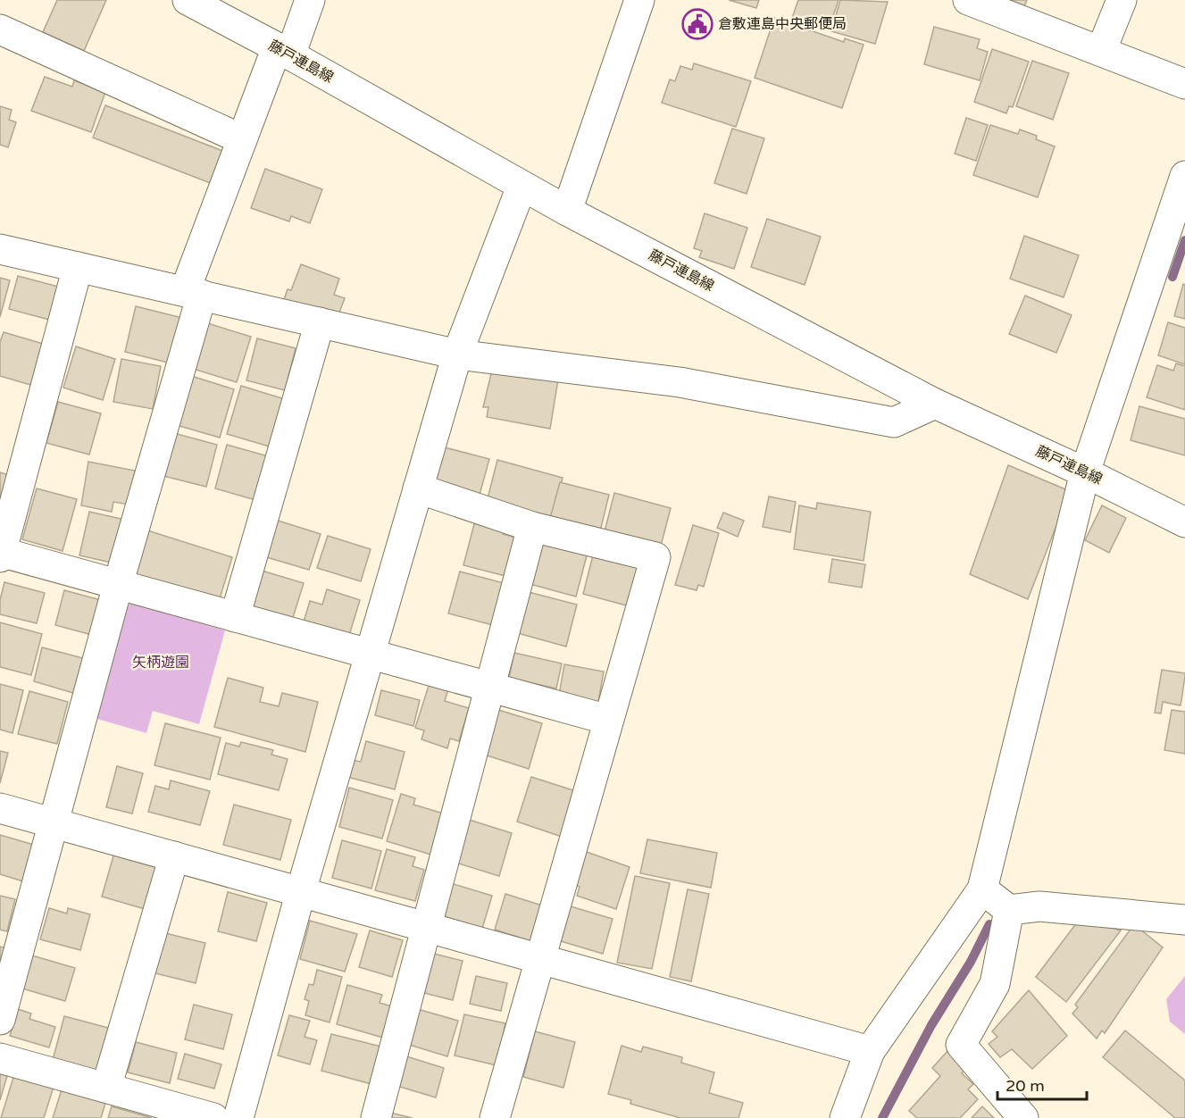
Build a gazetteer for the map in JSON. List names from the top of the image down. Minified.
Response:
{"streets":{"street":["藤戸連島線"]},"parks":["矢柄遊園"],"places":{"public building":["倉敷連島中央郵便局"]},"scale_bar":"20 m"}
